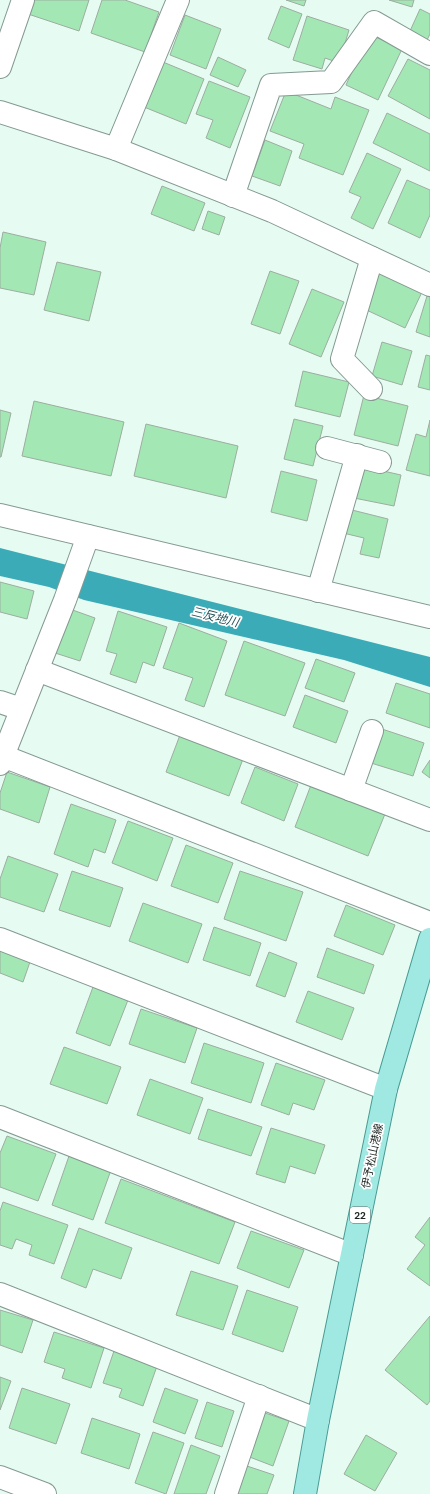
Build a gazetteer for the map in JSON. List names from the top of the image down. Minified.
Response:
{"streets":{"main road":["伊予松山港線","22"]},"water":["三反地川"]}
